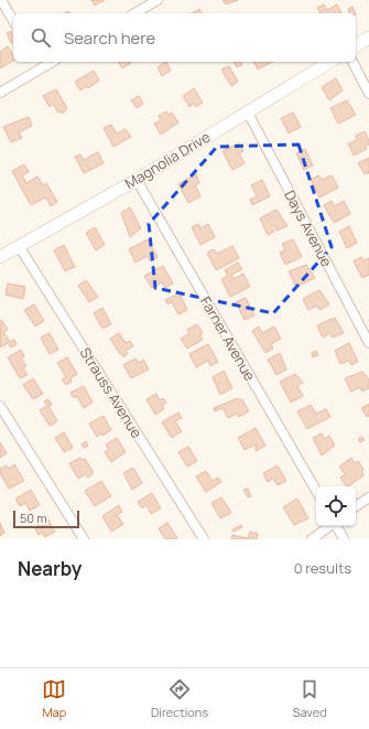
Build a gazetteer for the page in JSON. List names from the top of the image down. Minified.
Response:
{"streets":{"street":["Magnolia Drive","Days Avenue","Farner Avenue","Strauss Avenue"]},"crossings":[["Magnolia Drive","Days Avenue"],["Magnolia Drive","Farner Avenue"],["Magnolia Drive","Strauss Avenue"]],"scale_bar":"50 m","page":{"search":"Search here","scale":"50 m","heading":["Nearby","0 results"],"nav":["Map","Directions","Saved"]}}
